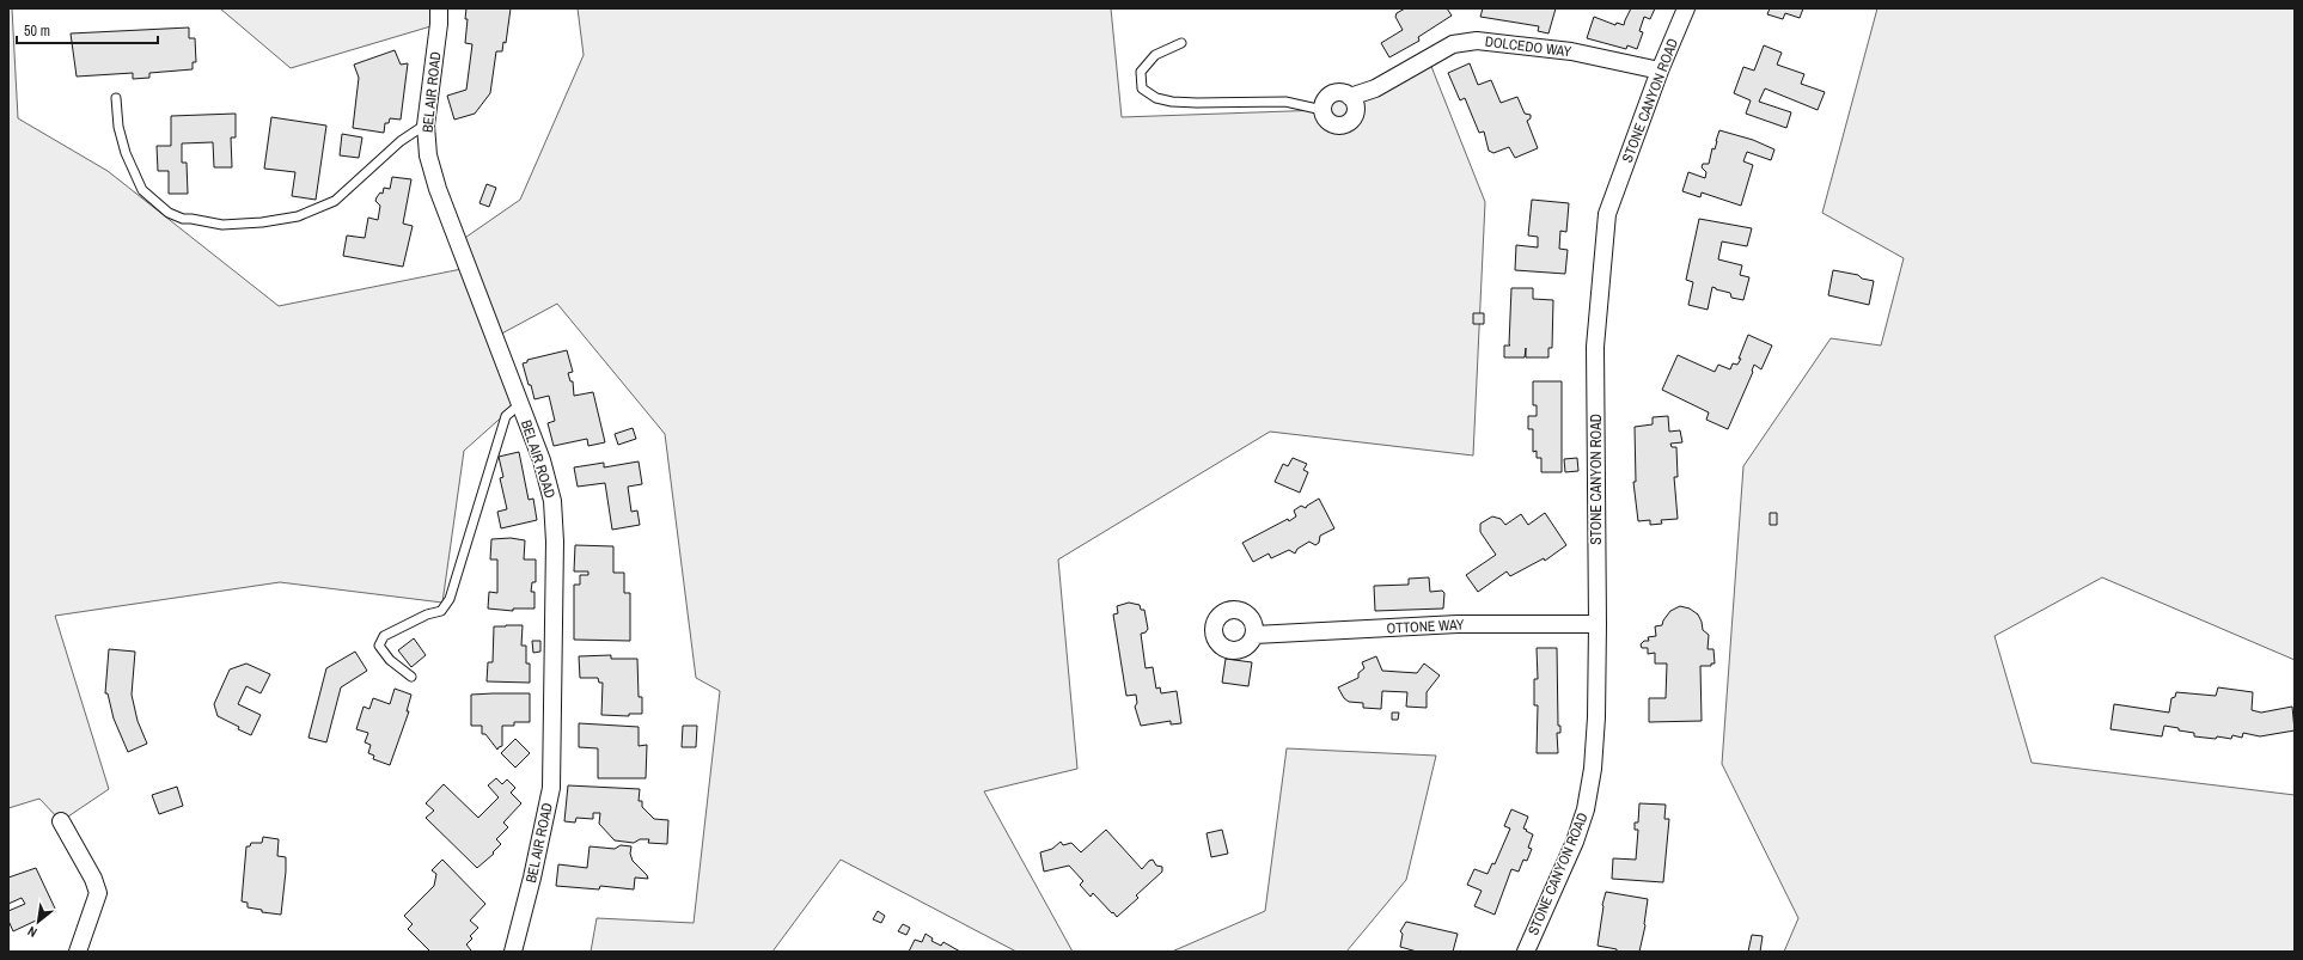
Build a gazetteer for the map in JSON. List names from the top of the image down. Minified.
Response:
{"streets":{"street":["DOLCEDO WAY","BEL AIR ROAD","STONE CANYON ROAD","OTTONE WAY"]},"crossings":[["DOLCEDO WAY","STONE CANYON ROAD"],["STONE CANYON ROAD","OTTONE WAY"]],"scale_bar":"50 m","north":"bottom left"}
